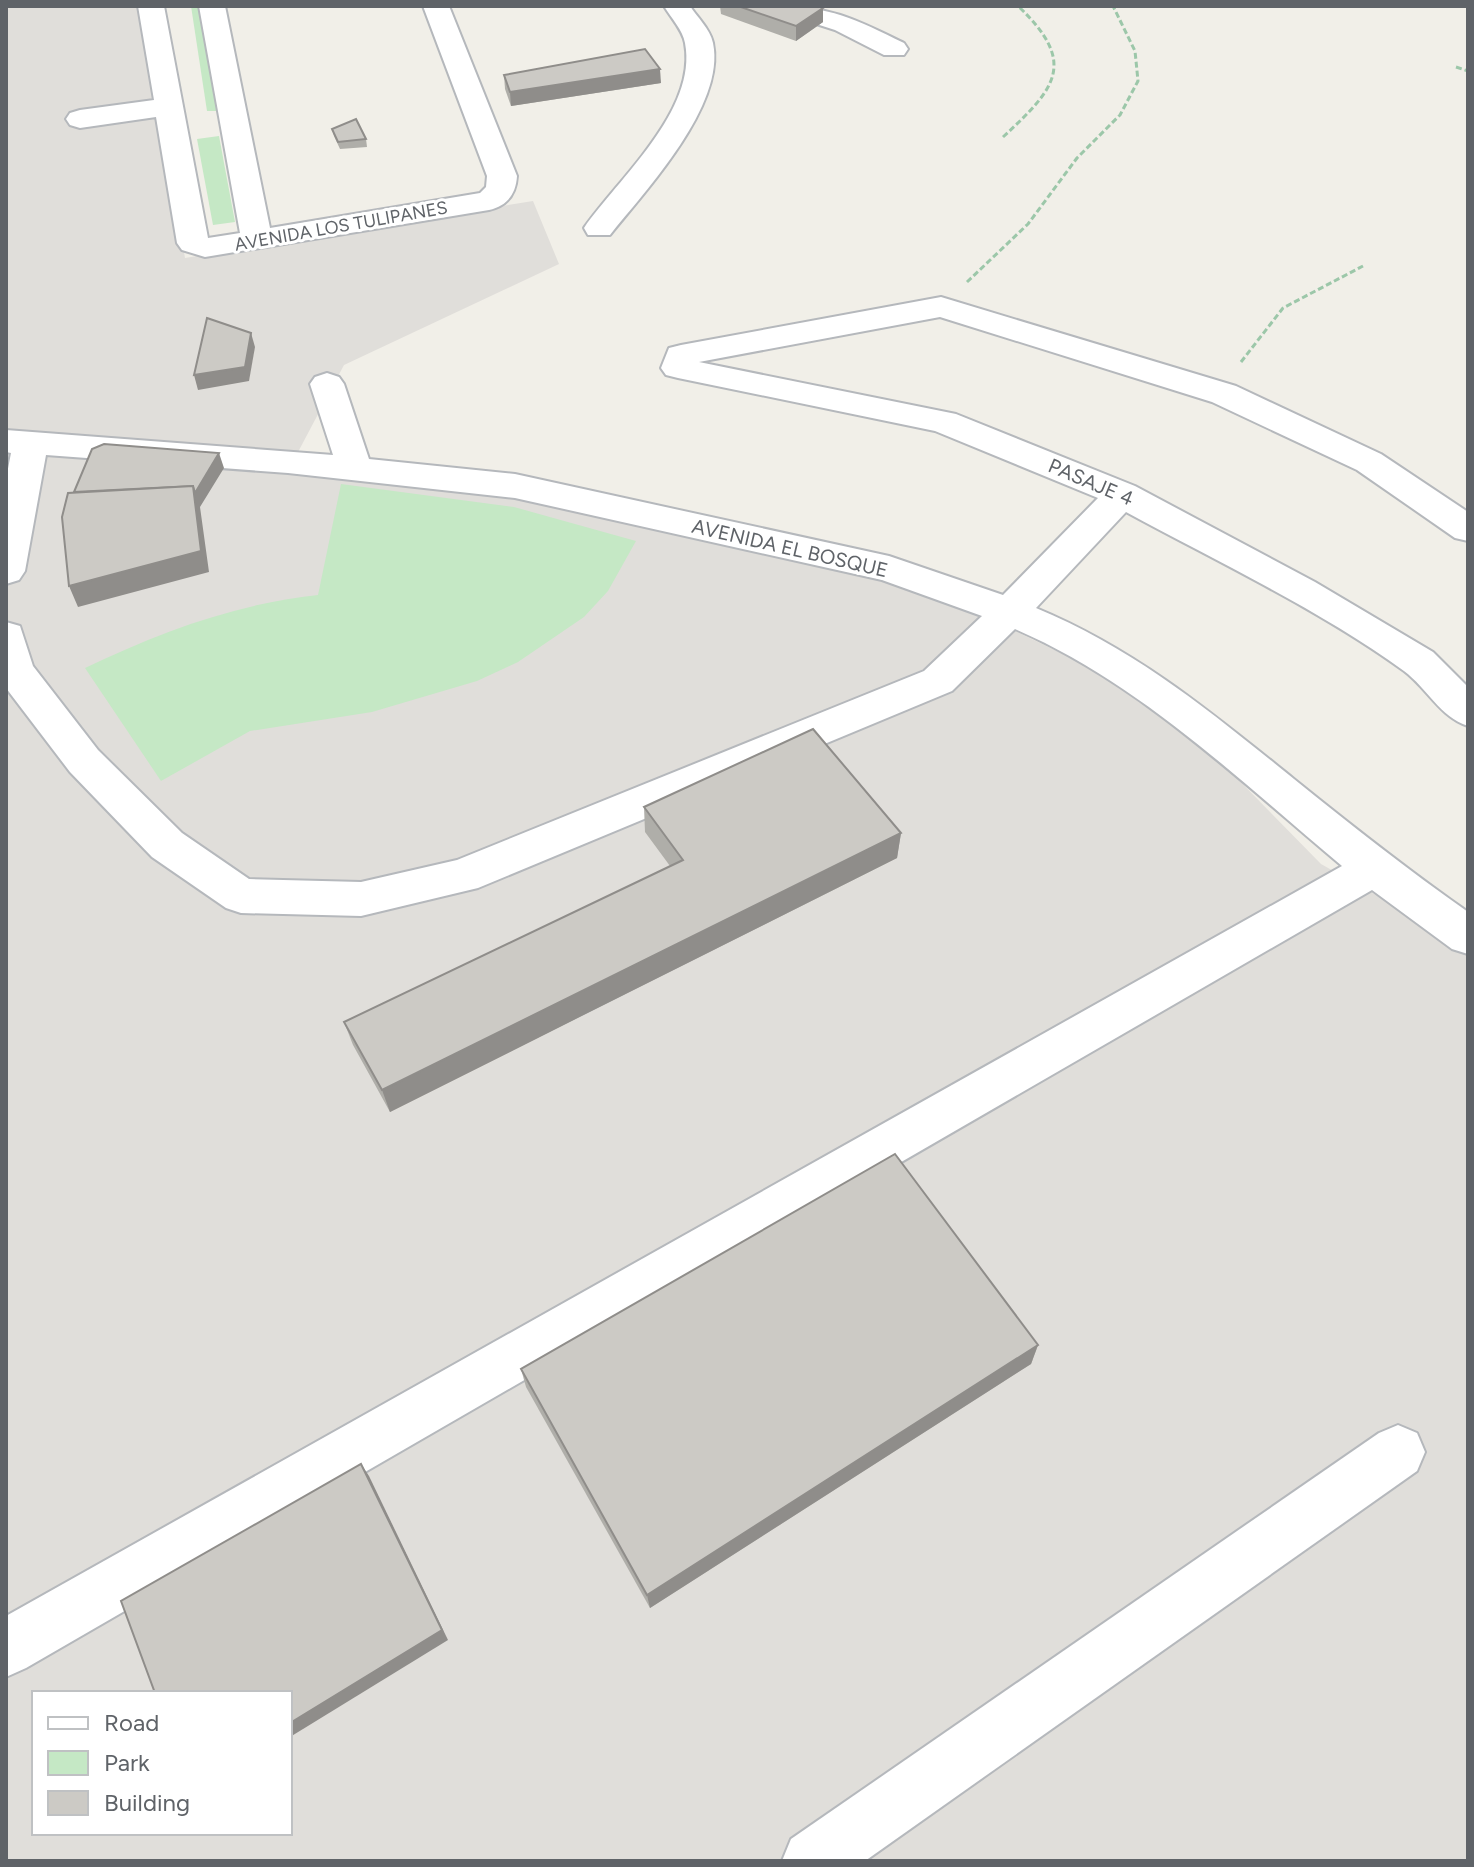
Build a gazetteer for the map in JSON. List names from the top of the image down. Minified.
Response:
{"streets":{"street":["AVENIDA LOS TULIPANES","PASAJE 4","AVENIDA EL BOSQUE"]},"legend":["Road","Park","Building"]}
